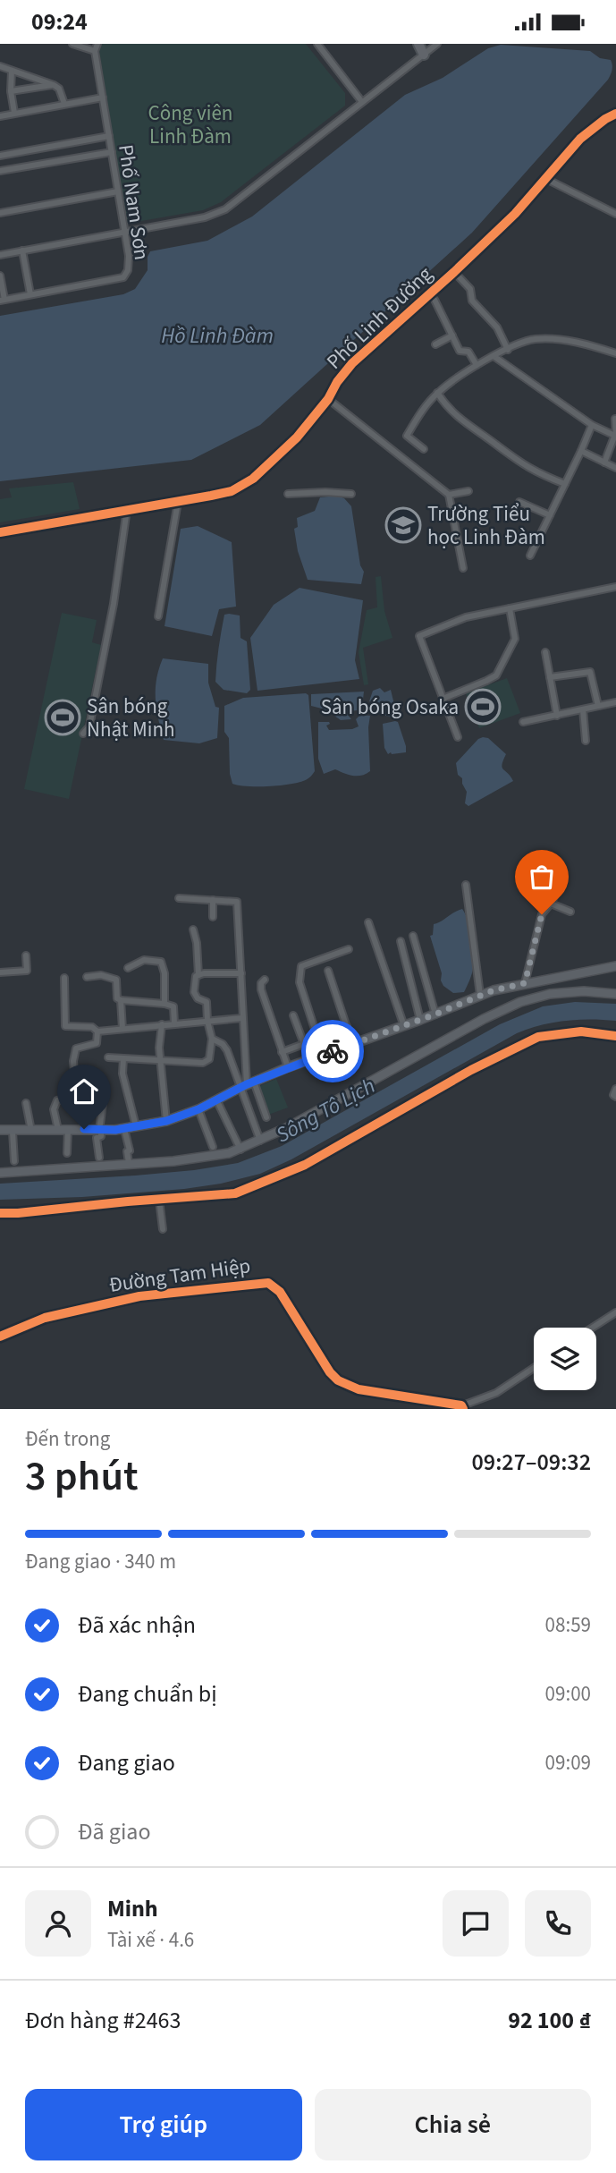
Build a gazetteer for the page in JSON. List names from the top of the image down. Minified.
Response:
{"streets":{"street":["Phố Nam Sơn","Phố Linh Đường","Đường Tam Hiệp"]},"water":["Hồ Linh Đàm","Sông Tô Lịch"],"parks":["Công viên Linh Đàm"],"places":{"school or university":["Trường Tiểu học Linh Đàm"],"sports":["Sân bóng Osaka","Sân bóng Nhật Minh"]},"page":{"status":"09:24","heading":["3 phút","Đến trong","09:27–09:32"],"panel":["Minh","Tài xế · 4.6","Đơn hàng #2463","92 100 ₫"],"bar":"Đang giao · 340 m","list":[["Đã xác nhận","08:59"],["Đang chuẩn bị","09:00"],["Đang giao","09:09"],"Đã giao"],"buttons":["Trợ giúp","Chia sẻ"]}}
